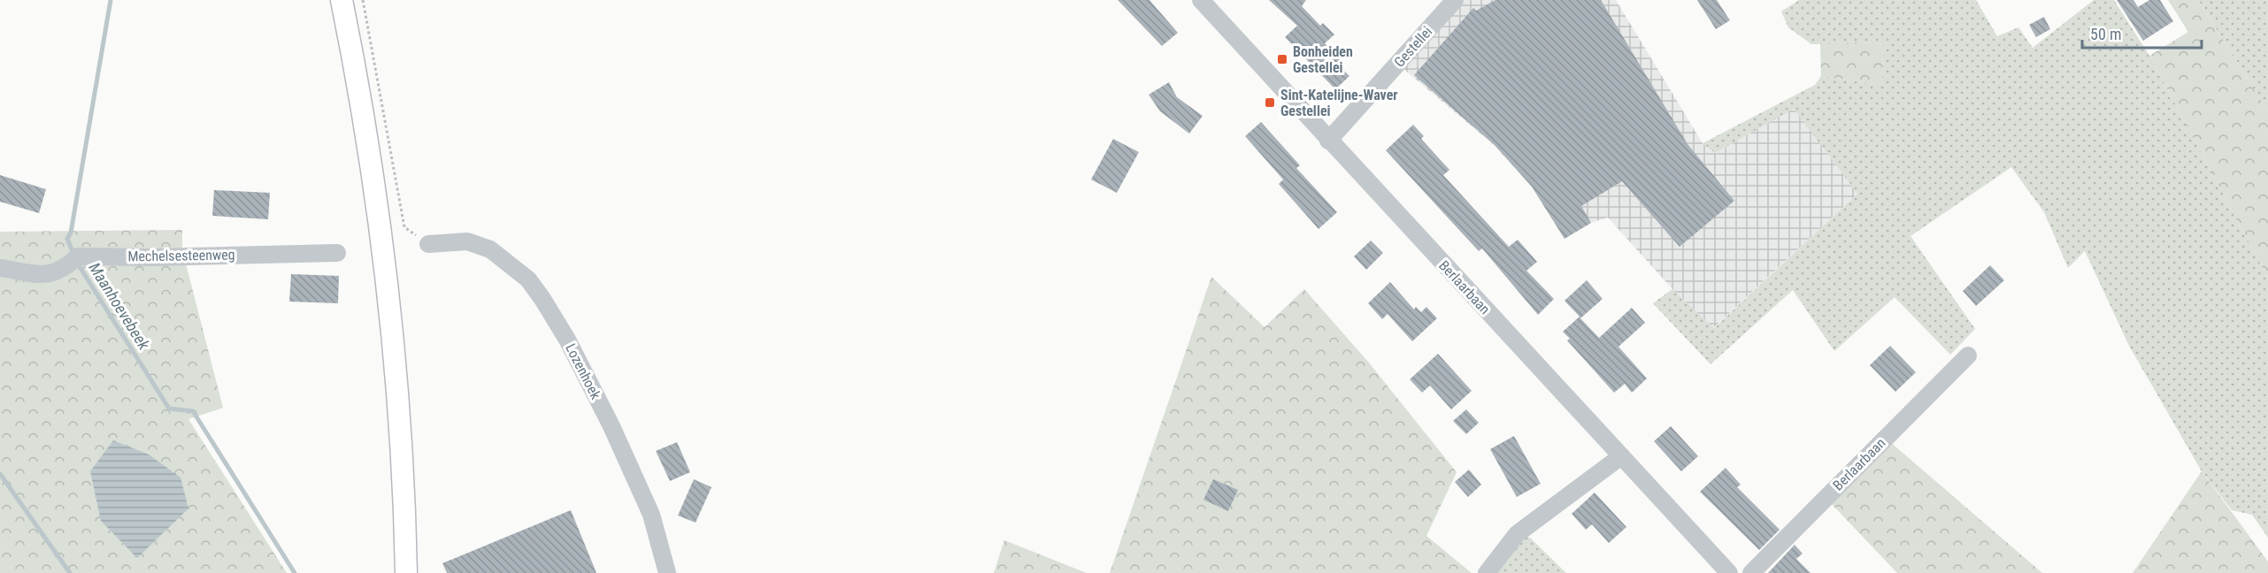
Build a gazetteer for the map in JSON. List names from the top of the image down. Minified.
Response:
{"streets":{"street":["Gestellei","Mechelsesteenweg","Berlaarbaan","Lozenhoek"]},"crossings":[["Gestellei","Berlaarbaan"]],"water":["Maanhoevebeek"],"places":{"transit":["Bonheiden Gestellei","Sint-Katelijne-Waver Gestellei"]},"scale_bar":"50 m"}
